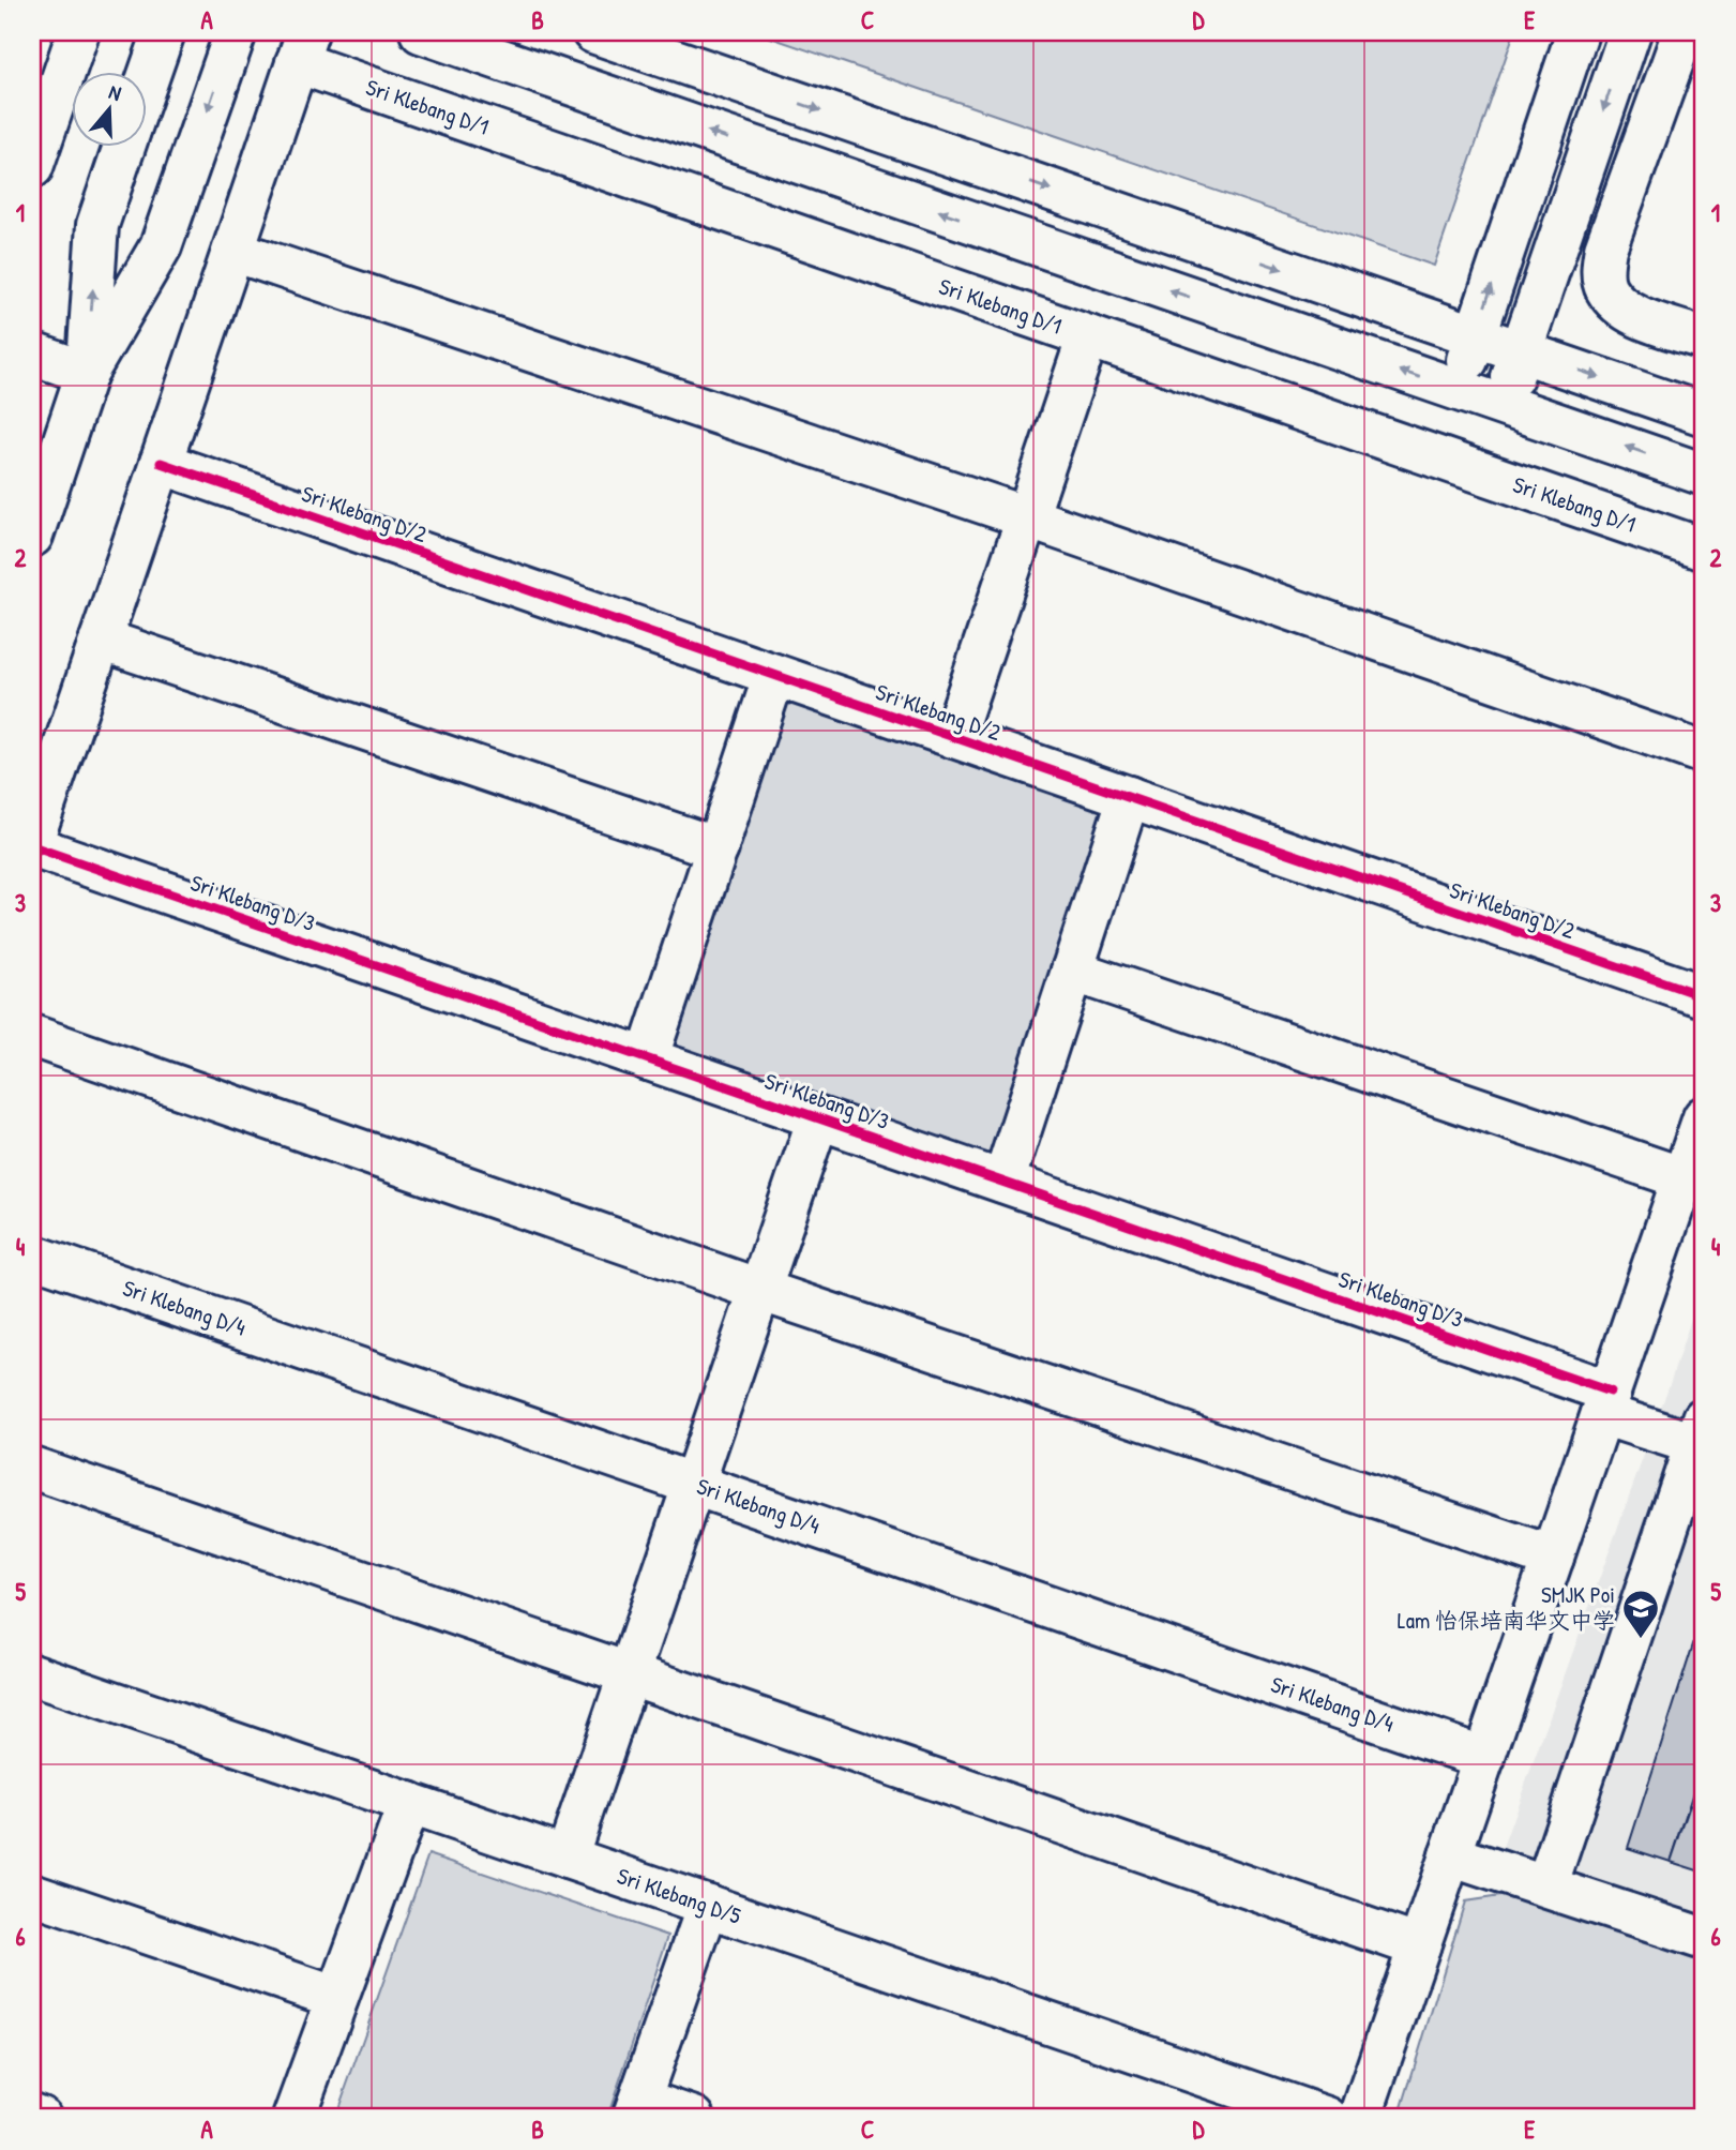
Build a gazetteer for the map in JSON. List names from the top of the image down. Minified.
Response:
{"streets":{"street":["Sri Klebang D/1","Sri Klebang D/2","Sri Klebang D/3","Sri Klebang D/4","Sri Klebang D/5"]},"places":{"school or university":["SMJK Poi Lam 怡保培南华文中学"]},"north":"top","grid":{"columns":["A","B","C","D","E"],"rows":["1","2","3","4","5","6"]}}
